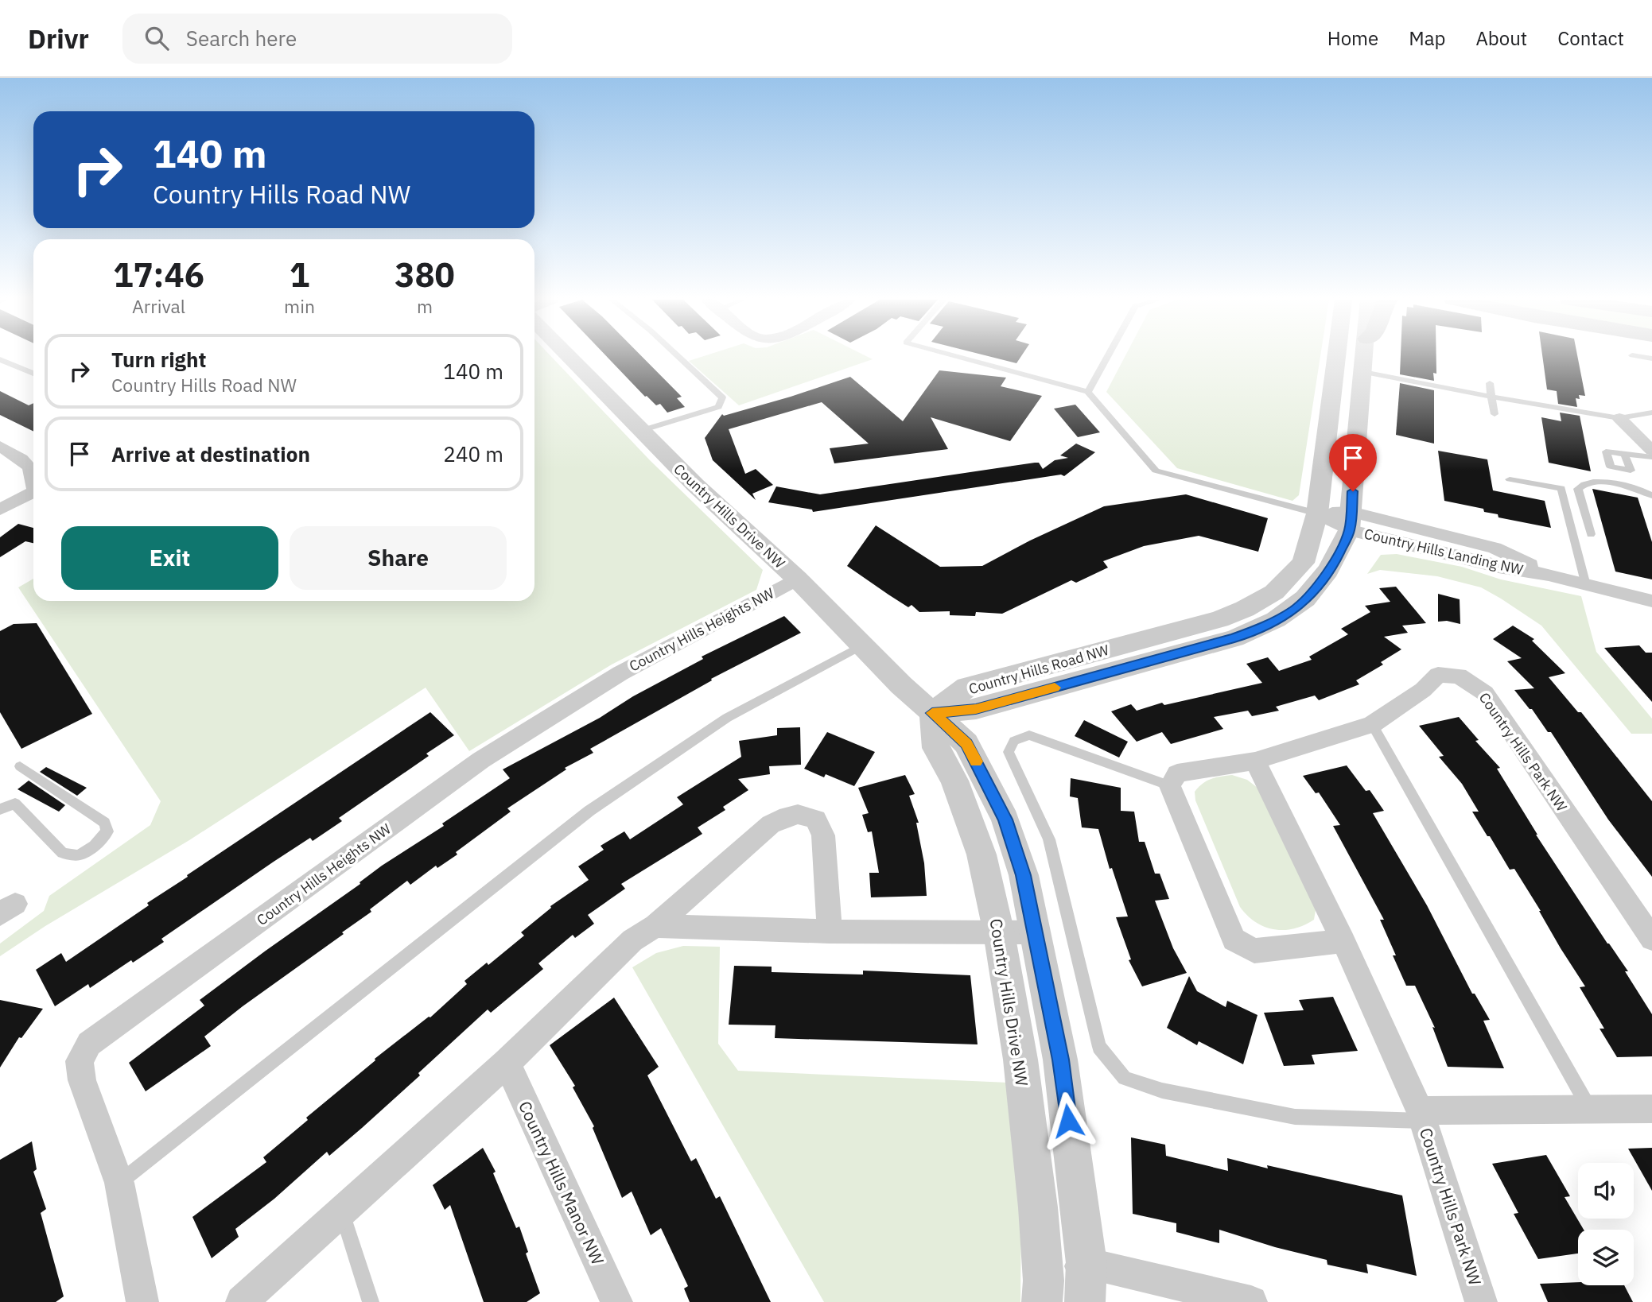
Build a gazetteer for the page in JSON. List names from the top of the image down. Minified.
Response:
{"streets":{"street":["Country Hills Drive NW","Country Hills Landing NW","Country Hills Heights NW","Country Hills Road NW","Country Hills Park NW","Country Hills Manor NW"]},"crossings":[["Country Hills Drive NW","Country Hills Heights NW"],["Country Hills Drive NW","Country Hills Road NW"],["Country Hills Landing NW","Country Hills Road NW"]],"page":{"header":"Drivr","search":"Search here","nav":["Home","Map","About","Contact"],"turn":["140 m","Country Hills Road NW"],"eta":["17:46","Arrival","1","min","380","m"],"list":[{"name":"Turn right","note":"Country Hills Road NW","value":"140 m"},{"name":"Arrive at destination","value":"240 m"}],"buttons":["Exit","Share"]}}
